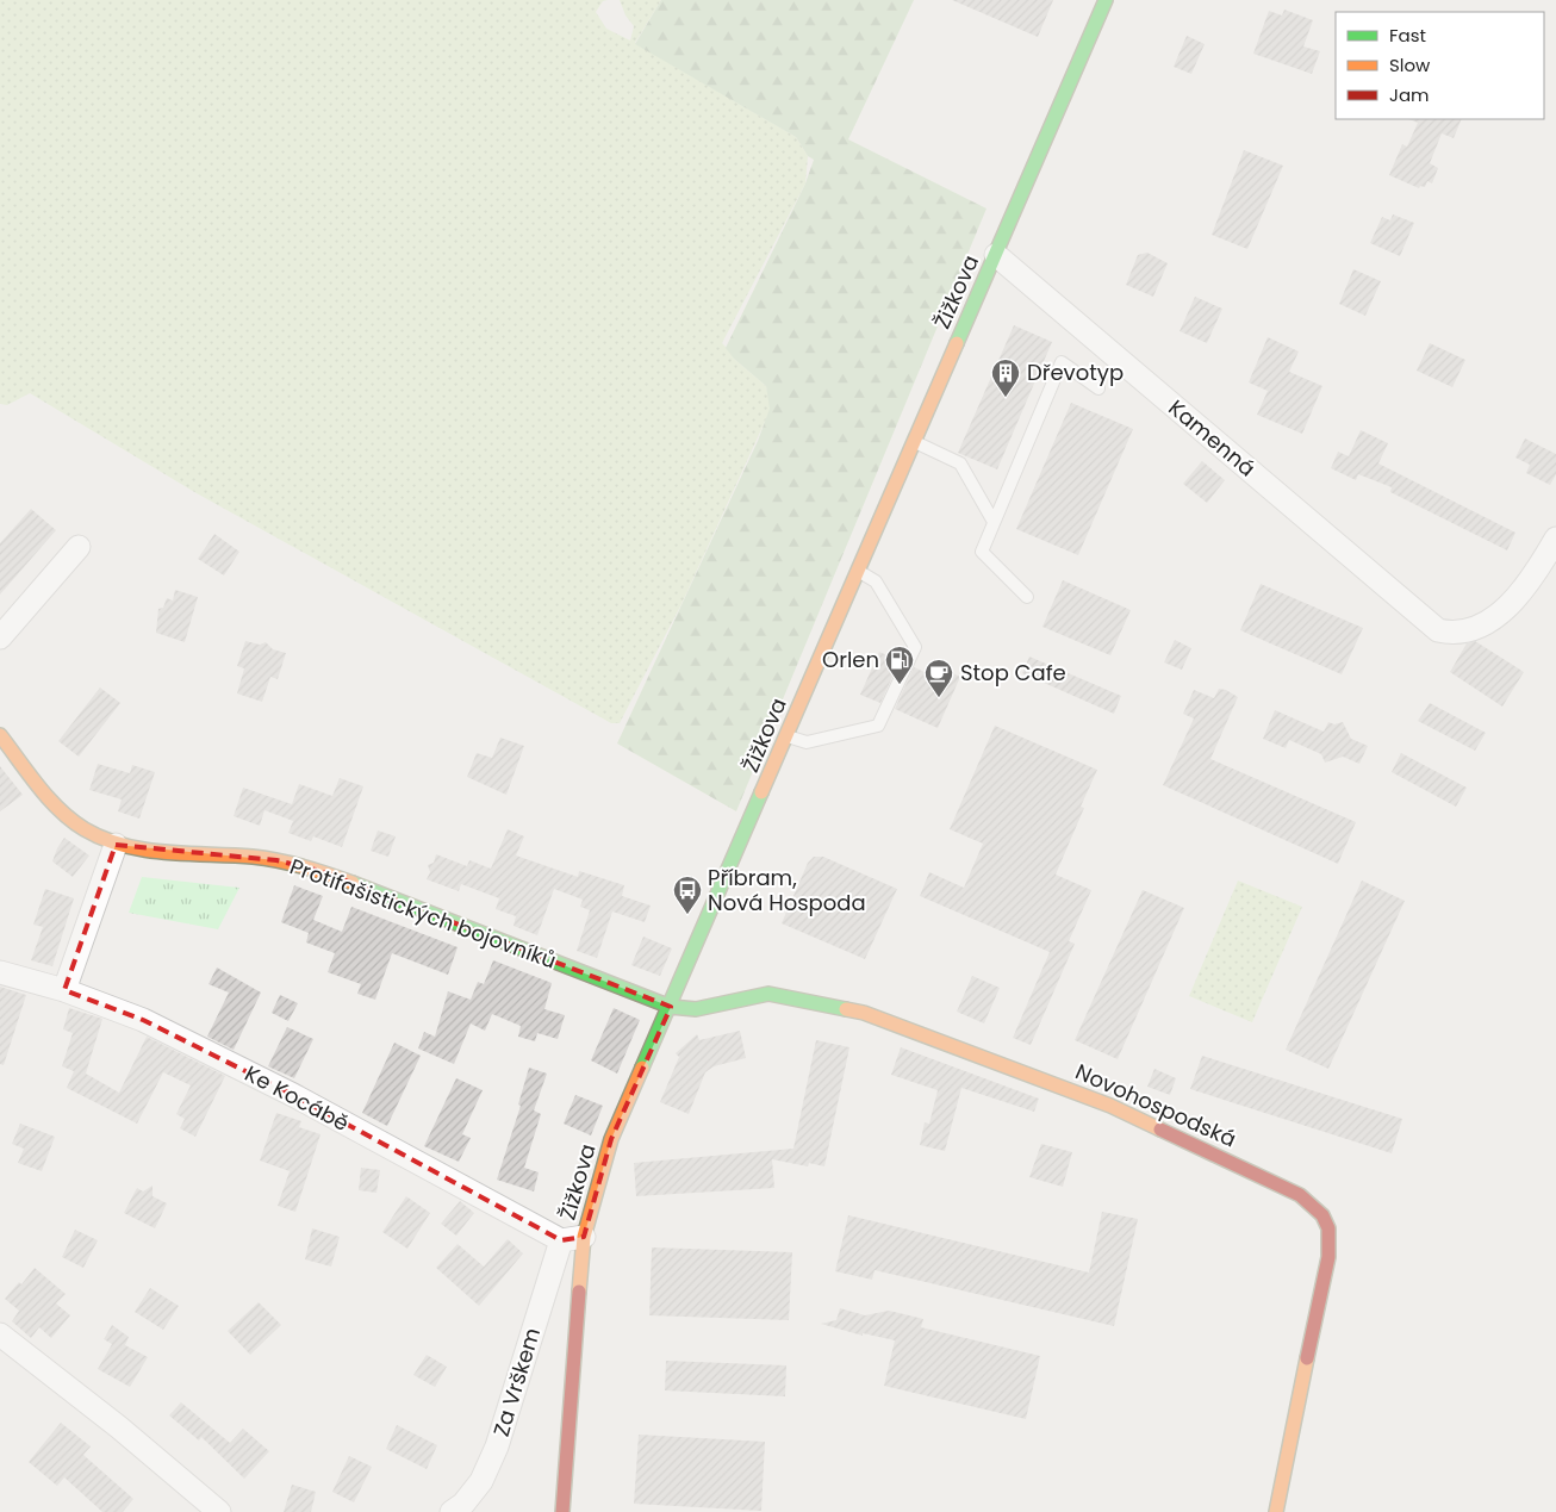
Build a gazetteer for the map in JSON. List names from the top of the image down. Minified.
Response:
{"streets":{"street":["Žižkova","Kamenná","Protifašistických bojovníků","Ke Kocábě","Novohospodská","Za Vrškem"]},"crossings":[["Žižkova","Kamenná"],["Žižkova","Protifašistických bojovníků"],["Žižkova","Ke Kocábě"],["Žižkova","Novohospodská"],["Žižkova","Za Vrškem"],["Protifašistických bojovníků","Novohospodská"],["Ke Kocábě","Za Vrškem"]],"places":{"building":["Dřevotyp"],"fuel station":["Orlen"],"cafe":["Stop Cafe"],"bus stop":["Příbram, Nová Hospoda"]},"legend":["Fast","Slow","Jam"]}
